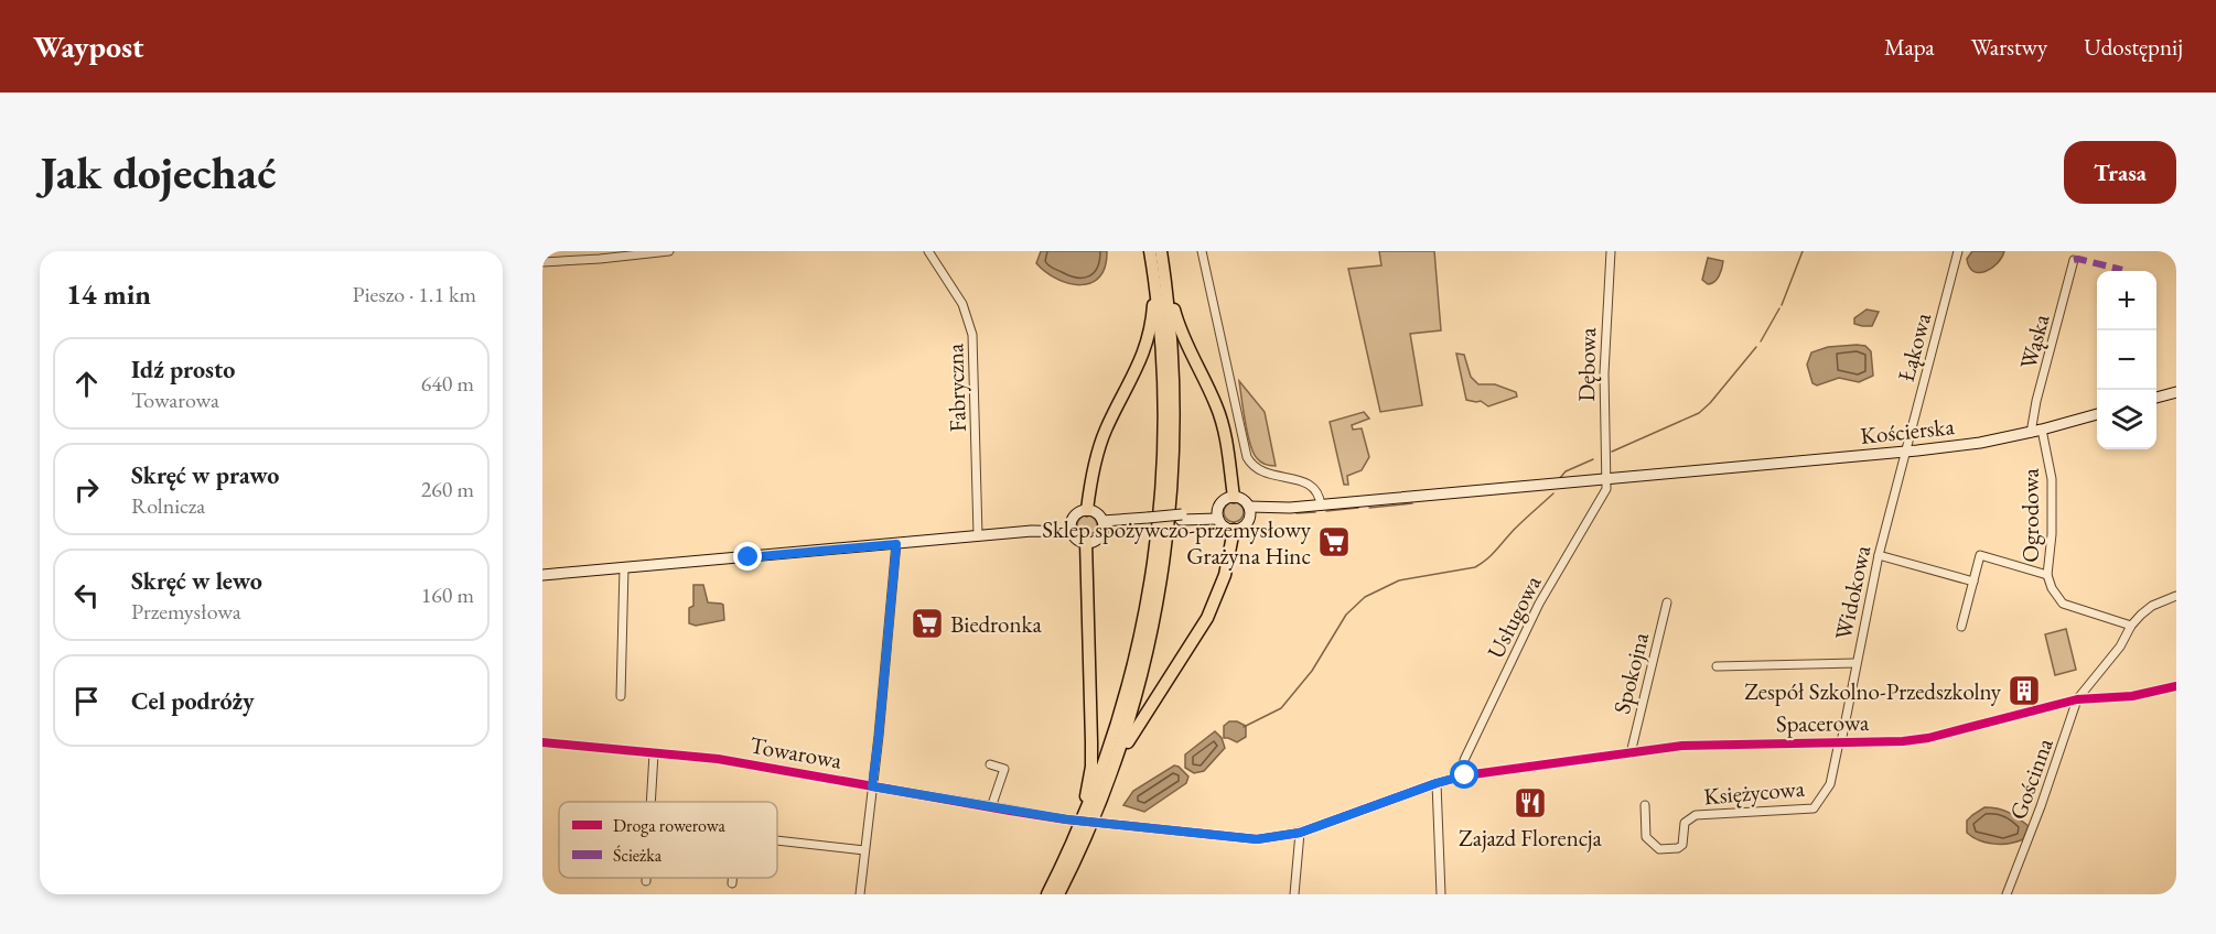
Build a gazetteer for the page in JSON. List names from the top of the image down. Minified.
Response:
{"streets":{"main road":["Kościerska"],"street":["Wąska","Łąkowa","Dębowa","Fabryczna","Ogrodowa","Widokowa","Usługowa","Spokojna","Spacerowa","Towarowa","Gościnna","Księżycowa"]},"crossings":[["Wąska","Kościerska"],["Łąkowa","Kościerska"],["Łąkowa","Widokowa"],["Dębowa","Kościerska"],["Dębowa","Usługowa"],["Kościerska","Ogrodowa"],["Kościerska","Widokowa"],["Kościerska","Usługowa"],["Ogrodowa","Gościnna"],["Widokowa","Spacerowa"],["Widokowa","Księżycowa"],["Usługowa","Spacerowa"],["Usługowa","Towarowa"],["Spokojna","Spacerowa"],["Spacerowa","Towarowa"],["Spacerowa","Gościnna"],["Spacerowa","Księżycowa"]],"places":{"supermarket":["Sklep spożywczo-przemysłowy Grażyna Hinc","Biedronka"],"building":["Zespół Szkolno-Przedszkolny"],"restaurant":["Zajazd Florencja"]},"legend":["Droga rowerowa","Ścieżka"],"page":{"header":"Waypost","nav":["Mapa","Warstwy","Udostępnij"],"buttons":"Trasa","title":"Jak dojechać","heading":["14 min","Pieszo · 1.1 km"],"map_buttons":["+","−"],"list":[["Idź prosto","Towarowa","640 m"],["Skręć w prawo","Rolnicza","260 m"],["Skręć w lewo","Przemysłowa","160 m"],"Cel podróży"]}}
